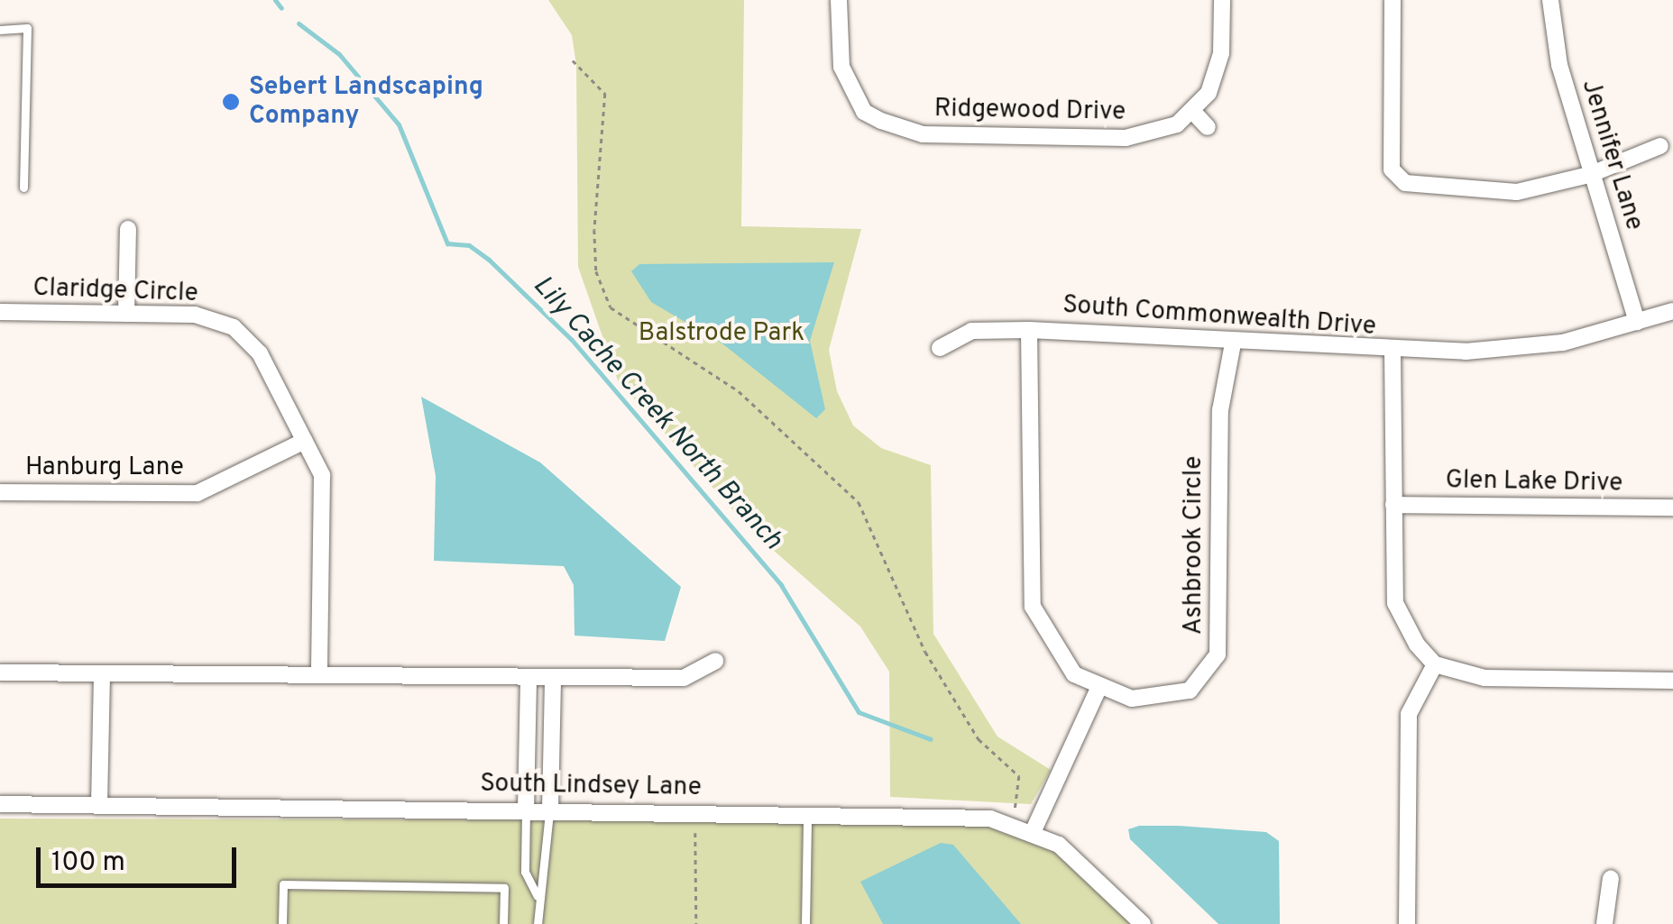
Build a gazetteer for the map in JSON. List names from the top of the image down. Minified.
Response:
{"streets":{"street":["Ridgewood Drive","Jennifer Lane","Claridge Circle","South Commonwealth Drive","Hanburg Lane","Glen Lake Drive","Ashbrook Circle","South Lindsey Lane"]},"crossings":[["Jennifer Lane","South Commonwealth Drive"],["Claridge Circle","Hanburg Lane"],["South Commonwealth Drive","Ashbrook Circle"]],"water":["Lily Cache Creek North Branch"],"parks":["Balstrode Park"],"places":["Sebert Landscaping Company"],"scale_bar":"100 m"}
